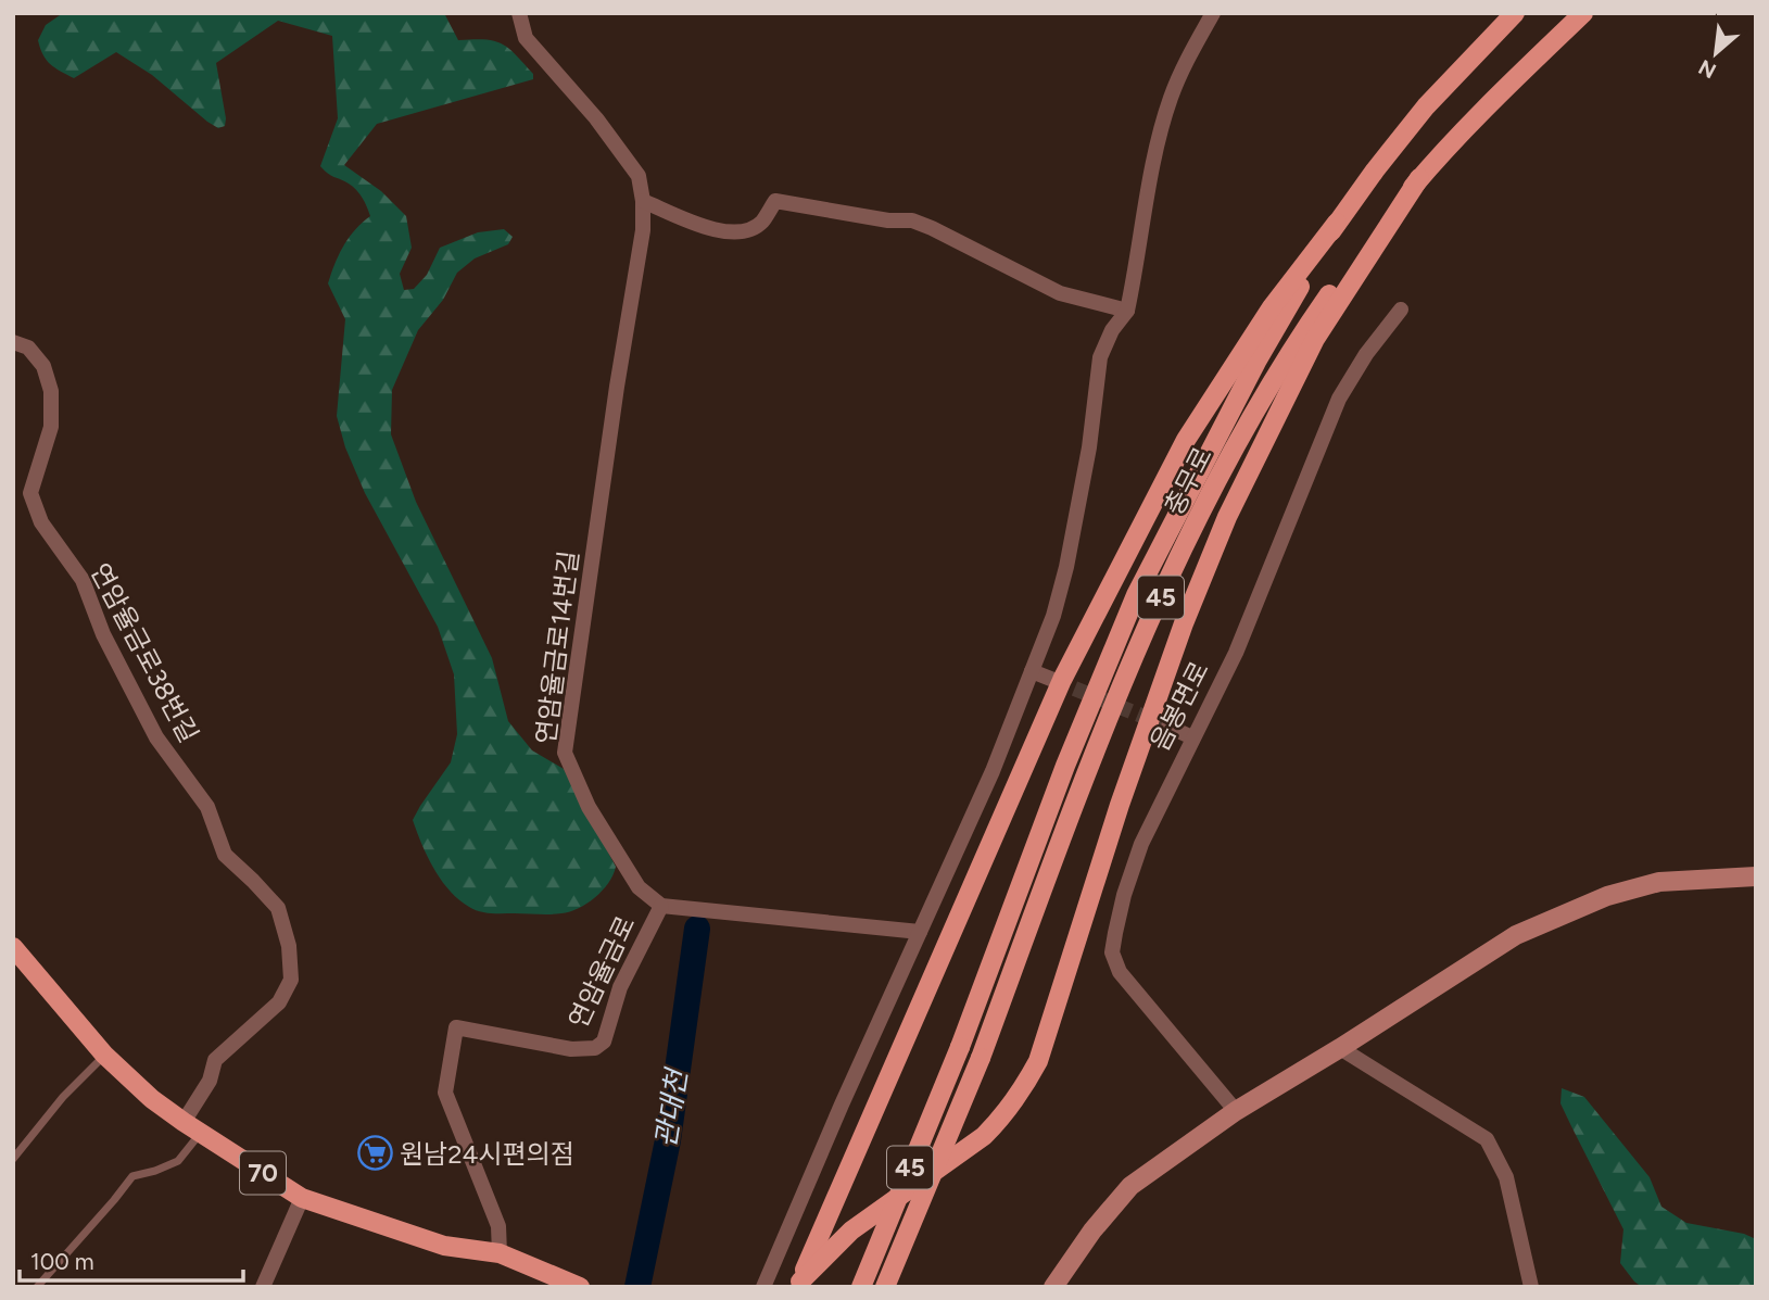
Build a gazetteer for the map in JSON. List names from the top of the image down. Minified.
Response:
{"streets":{"main road":["충무로","45","70"],"street":["연암율금로14번길","연암율금로38번길","음봉면로","연암율금로"]},"crossings":[["연암율금로14번길","연암율금로"],["연암율금로38번길","70"],["연암율금로","70"]],"water":["관대천"],"places":{"supermarket":["원남24시편의점"]},"scale_bar":"100 m","north":"bottom left"}
